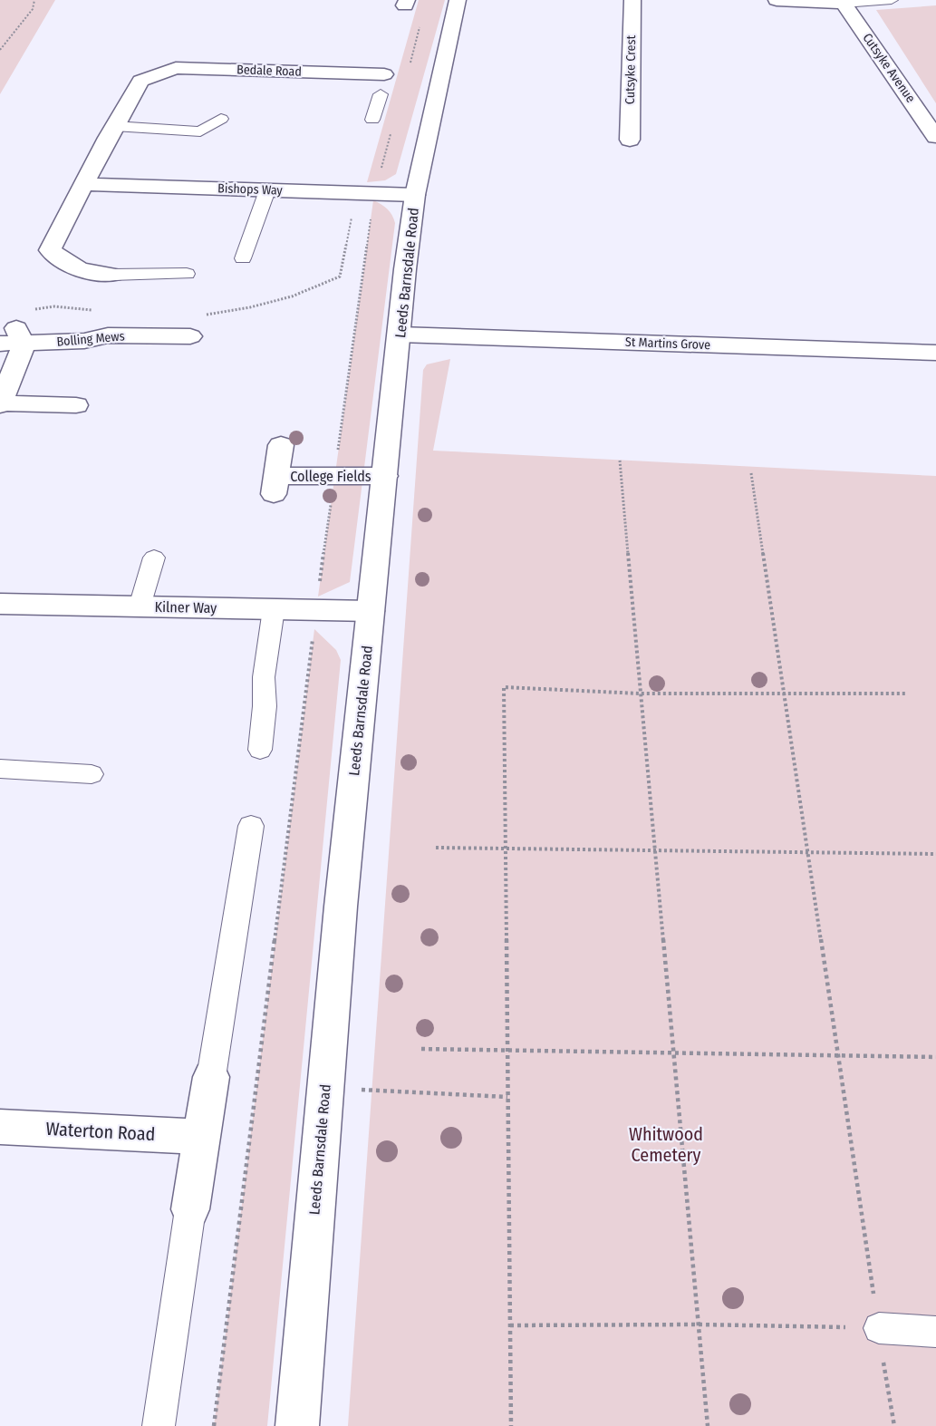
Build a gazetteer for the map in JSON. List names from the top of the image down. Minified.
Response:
{"streets":{"street":["Cutsyke Avenue","Cutsyke Crest","Bedale Road","Bishops Way","Leeds Barnsdale Road","Bolling Mews","St Martins Grove","College Fields","Kilner Way","Waterton Road"]},"crossings":[["Bedale Road","Bishops Way"],["Bishops Way","Leeds Barnsdale Road"],["Leeds Barnsdale Road","St Martins Grove"],["Leeds Barnsdale Road","College Fields"],["Leeds Barnsdale Road","Kilner Way"]],"parks":["Whitwood Cemetery"]}
